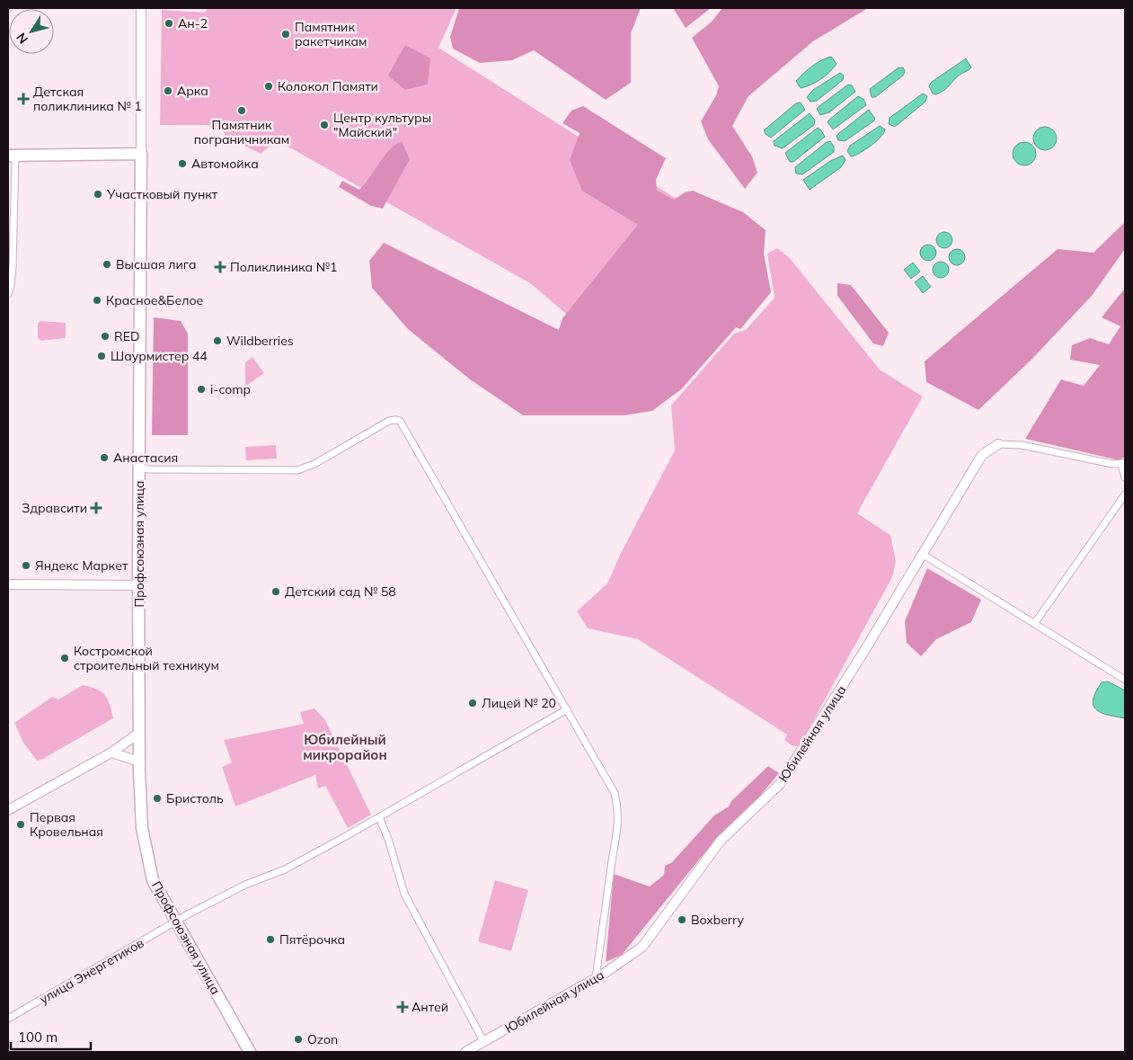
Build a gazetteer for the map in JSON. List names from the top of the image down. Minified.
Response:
{"streets":{"highway":["Профсоюзная улица"],"street":["Юбилейная улица","улица Энергетиков"]},"crossings":[["Профсоюзная улица","улица Энергетиков"]],"districts":["Юбилейный микрорайон"],"places":{"other":["Ан-2","Памятник ракетчикам","Колокол Памяти","Арка","Памятник пограничникам","Центр культуры \"Майский\"","Автомойка","Участковый пункт","Высшая лига","Красное&Белое","RED","Wildberries","Шаурмистер 44","i-comp","Анастасия","Яндекс Маркет","Детский сад № 58","Костромской строительный техникум","Лицей № 20","Бристоль","Первая Кровельная","Boxberry","Пятёрочка","Ozon"],"health":["Детская поликлиника № 1","Поликлиника №1","Здравсити","Антей"]},"scale_bar":"100 m","north":"bottom left"}
